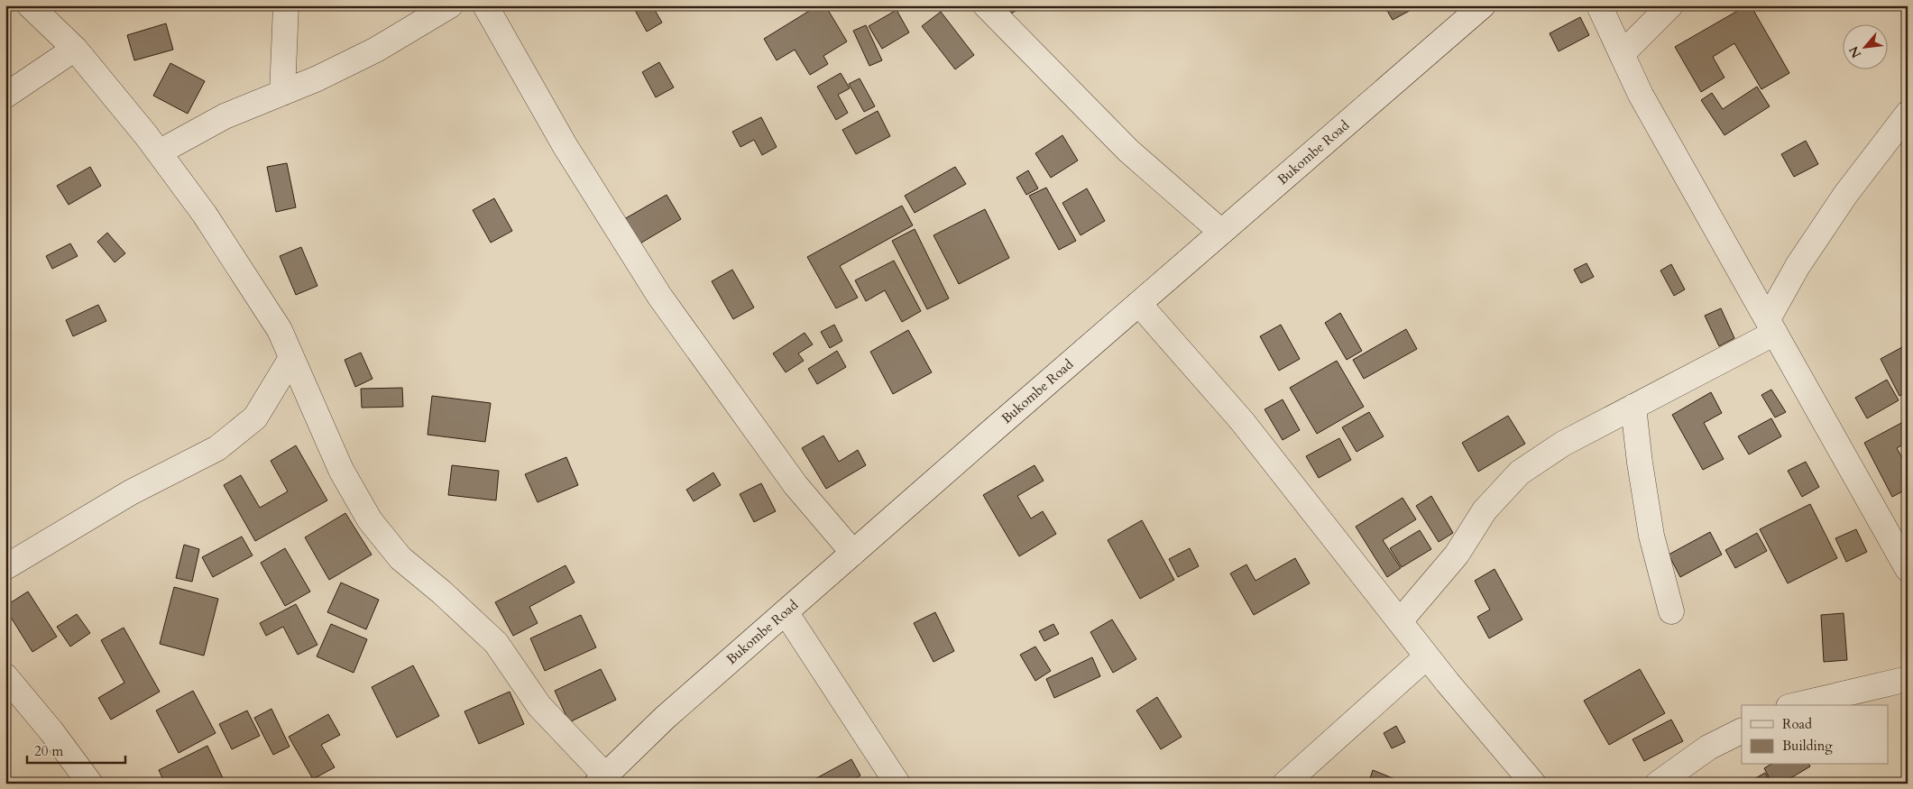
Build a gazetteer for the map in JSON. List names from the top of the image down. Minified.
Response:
{"streets":{"street":["Bukombe Road"]},"legend":["Road","Building"],"scale_bar":"20 m","north":"bottom left"}
